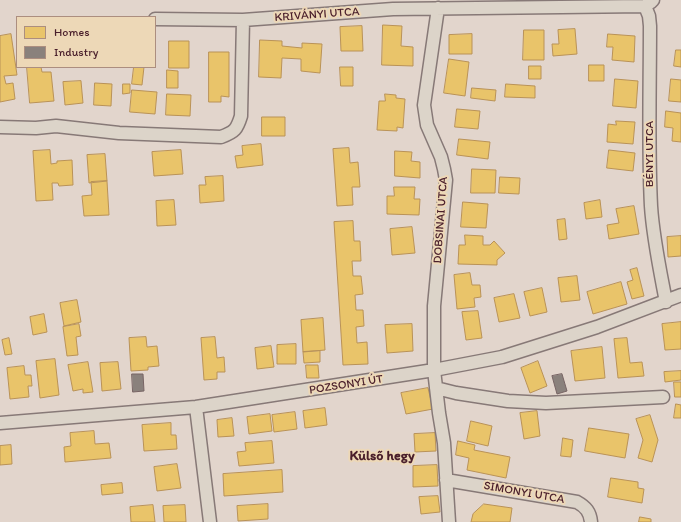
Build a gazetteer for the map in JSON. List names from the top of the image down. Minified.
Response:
{"streets":{"street":["KRIVÁNYI UTCA","BÉNYI UTCA","DOBSINAI UTCA","POZSONYI ÚT","SIMONYI UTCA"]},"crossings":[["KRIVÁNYI UTCA","BÉNYI UTCA"],["KRIVÁNYI UTCA","DOBSINAI UTCA"],["BÉNYI UTCA","POZSONYI ÚT"],["DOBSINAI UTCA","POZSONYI ÚT"],["DOBSINAI UTCA","SIMONYI UTCA"]],"districts":["Külső hegy"],"legend":["Homes","Industry"]}
